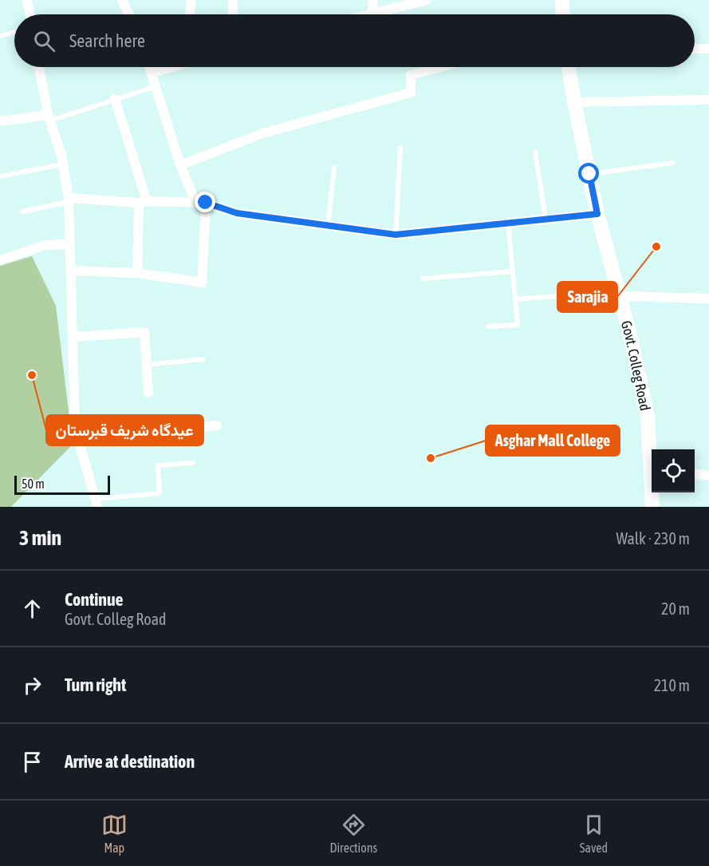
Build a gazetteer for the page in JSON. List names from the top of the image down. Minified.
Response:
{"streets":{"street":["Govt. Colleg Road"]},"places":["Sarajia","عیدگاہ شریف قبرستان","Asghar Mall College"],"scale_bar":"50 m","page":{"search":"Search here","scale":"50 m","heading":["3 min","Walk · 230 m"],"list":[["Continue","Govt. Colleg Road","20 m"],["Turn right","210 m"],"Arrive at destination"],"nav":["Map","Directions","Saved"]}}
